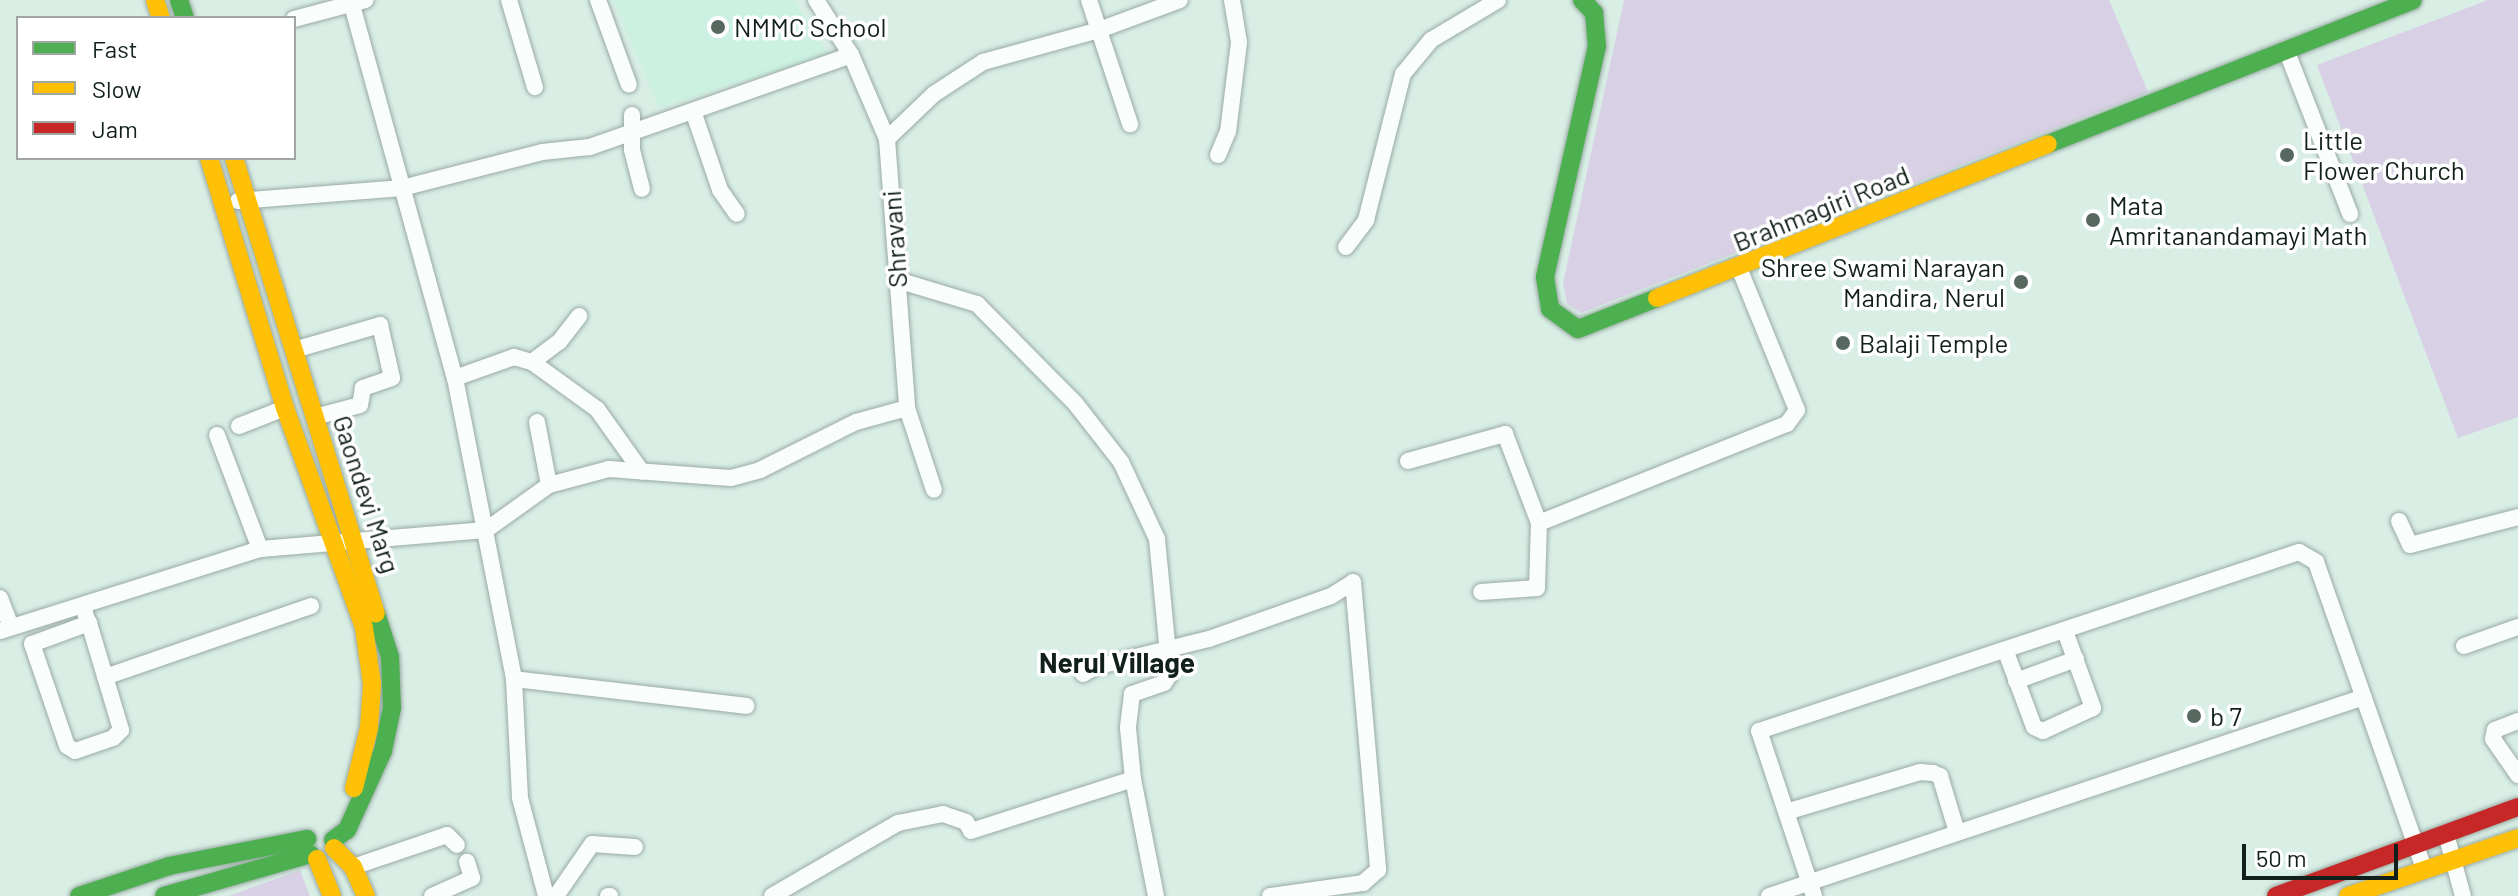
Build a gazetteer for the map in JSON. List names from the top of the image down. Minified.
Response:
{"streets":{"main road":["Brahmagiri Road","Gaondevi Marg"],"street":["Shravani"]},"districts":["Nerul Village"],"places":["NMMC School","Little Flower Church","Mata Amritanandamayi Math","Shree Swami Narayan Mandira, Nerul","Balaji Temple","b 7"],"legend":["Fast","Slow","Jam"],"scale_bar":"50 m"}
